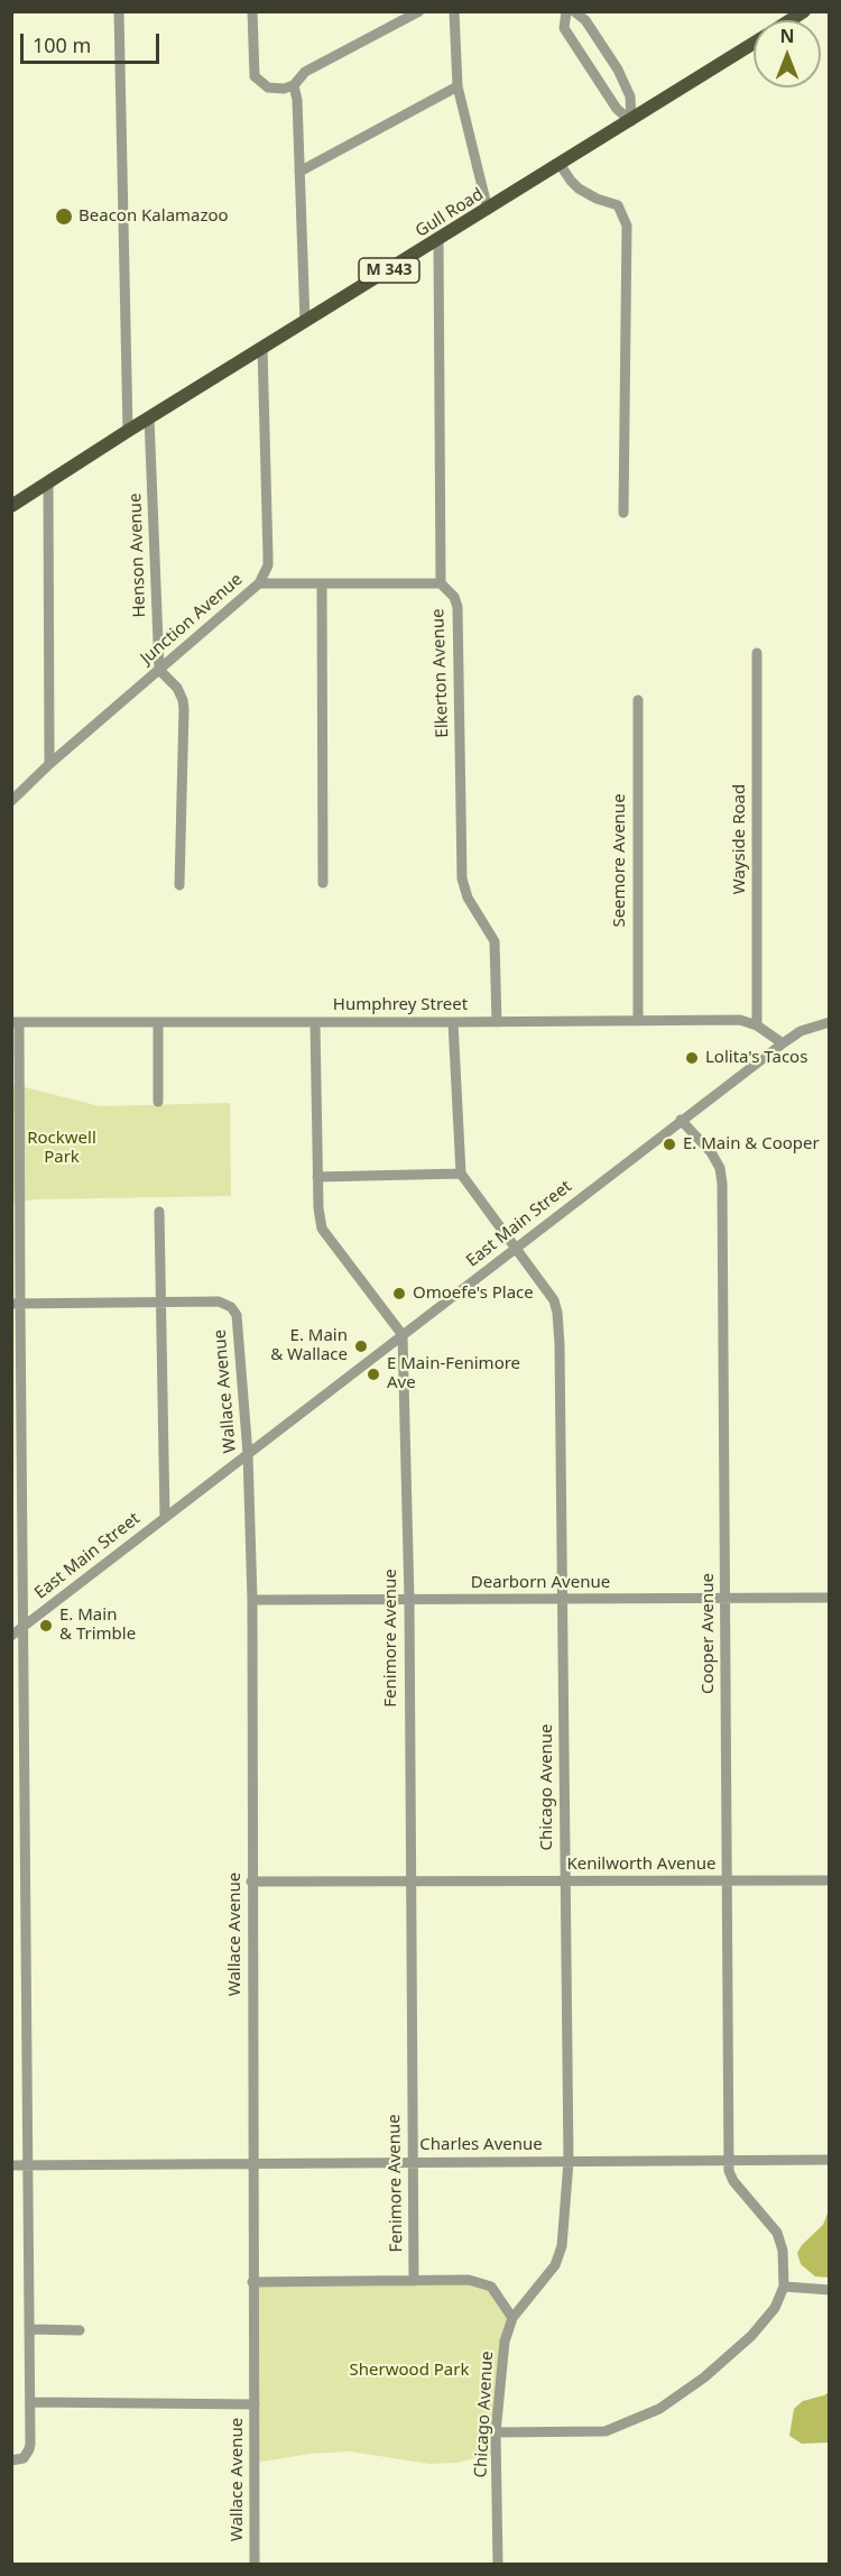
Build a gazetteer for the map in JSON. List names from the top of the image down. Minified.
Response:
{"streets":{"main road":["Gull Road","M 343"],"street":["Henson Avenue","Junction Avenue","Elkerton Avenue","Wayside Road","Seemore Avenue","Humphrey Street","East Main Street","Wallace Avenue","Dearborn Avenue","Cooper Avenue","Fenimore Avenue","Chicago Avenue","Kenilworth Avenue","Charles Avenue"]},"crossings":[["Gull Road","Henson Avenue"],["Gull Road","Elkerton Avenue"],["Henson Avenue","Junction Avenue"],["Junction Avenue","Elkerton Avenue"],["Elkerton Avenue","Humphrey Street"],["Wayside Road","Humphrey Street"],["Seemore Avenue","Humphrey Street"],["Humphrey Street","East Main Street"],["East Main Street","Wallace Avenue"],["East Main Street","Cooper Avenue"],["East Main Street","Fenimore Avenue"],["East Main Street","Chicago Avenue"],["Wallace Avenue","Dearborn Avenue"],["Wallace Avenue","Kenilworth Avenue"],["Wallace Avenue","Charles Avenue"],["Dearborn Avenue","Cooper Avenue"],["Dearborn Avenue","Fenimore Avenue"],["Dearborn Avenue","Chicago Avenue"],["Cooper Avenue","Kenilworth Avenue"],["Cooper Avenue","Charles Avenue"],["Fenimore Avenue","Kenilworth Avenue"],["Fenimore Avenue","Charles Avenue"],["Chicago Avenue","Kenilworth Avenue"],["Chicago Avenue","Charles Avenue"]],"parks":["Rockwell Park","Sherwood Park"],"places":["Beacon Kalamazoo","Lolita's Tacos","E. Main & Cooper","Omoefe's Place","E. Main & Wallace","E Main-Fenimore Ave","E. Main & Trimble"],"scale_bar":"100 m","north":"top"}
